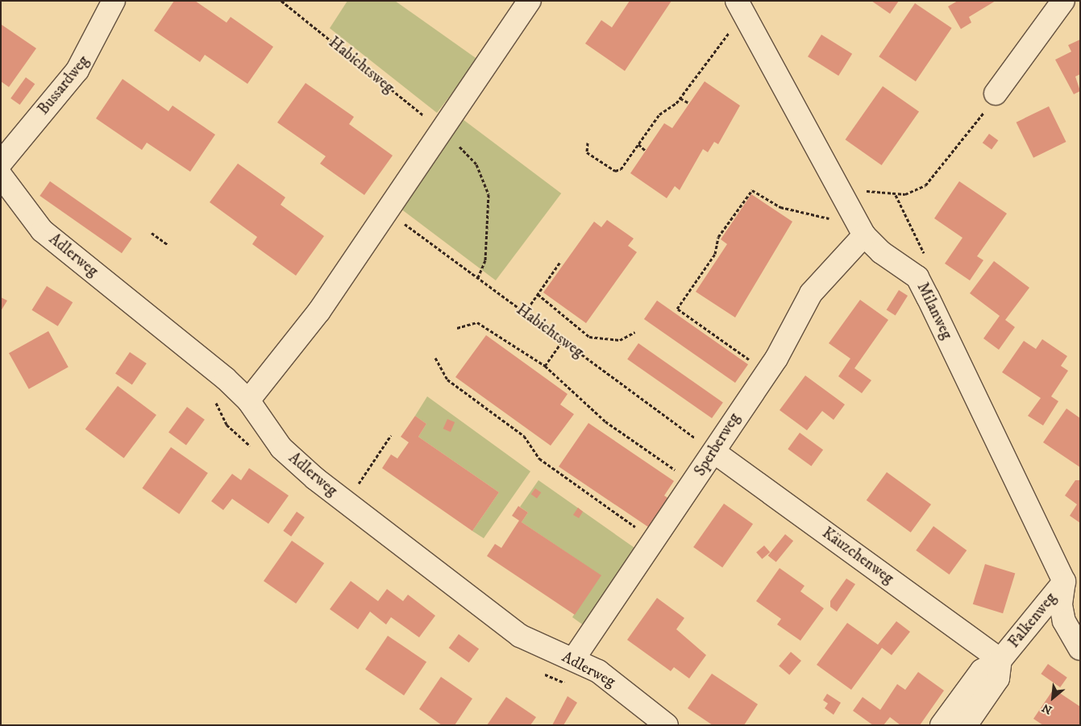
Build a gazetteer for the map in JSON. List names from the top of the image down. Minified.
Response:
{"streets":{"street":["Bussardweg","Adlerweg","Milanweg","Sperberweg","Käuzchenweg","Falkenweg"],"path":["Habichtsweg"]},"crossings":[["Habichtsweg","Sperberweg"],["Habichtsweg","Käuzchenweg"],["Adlerweg","Sperberweg"],["Milanweg","Sperberweg"],["Milanweg","Falkenweg"],["Sperberweg","Käuzchenweg"],["Käuzchenweg","Falkenweg"]],"north":"bottom left"}
